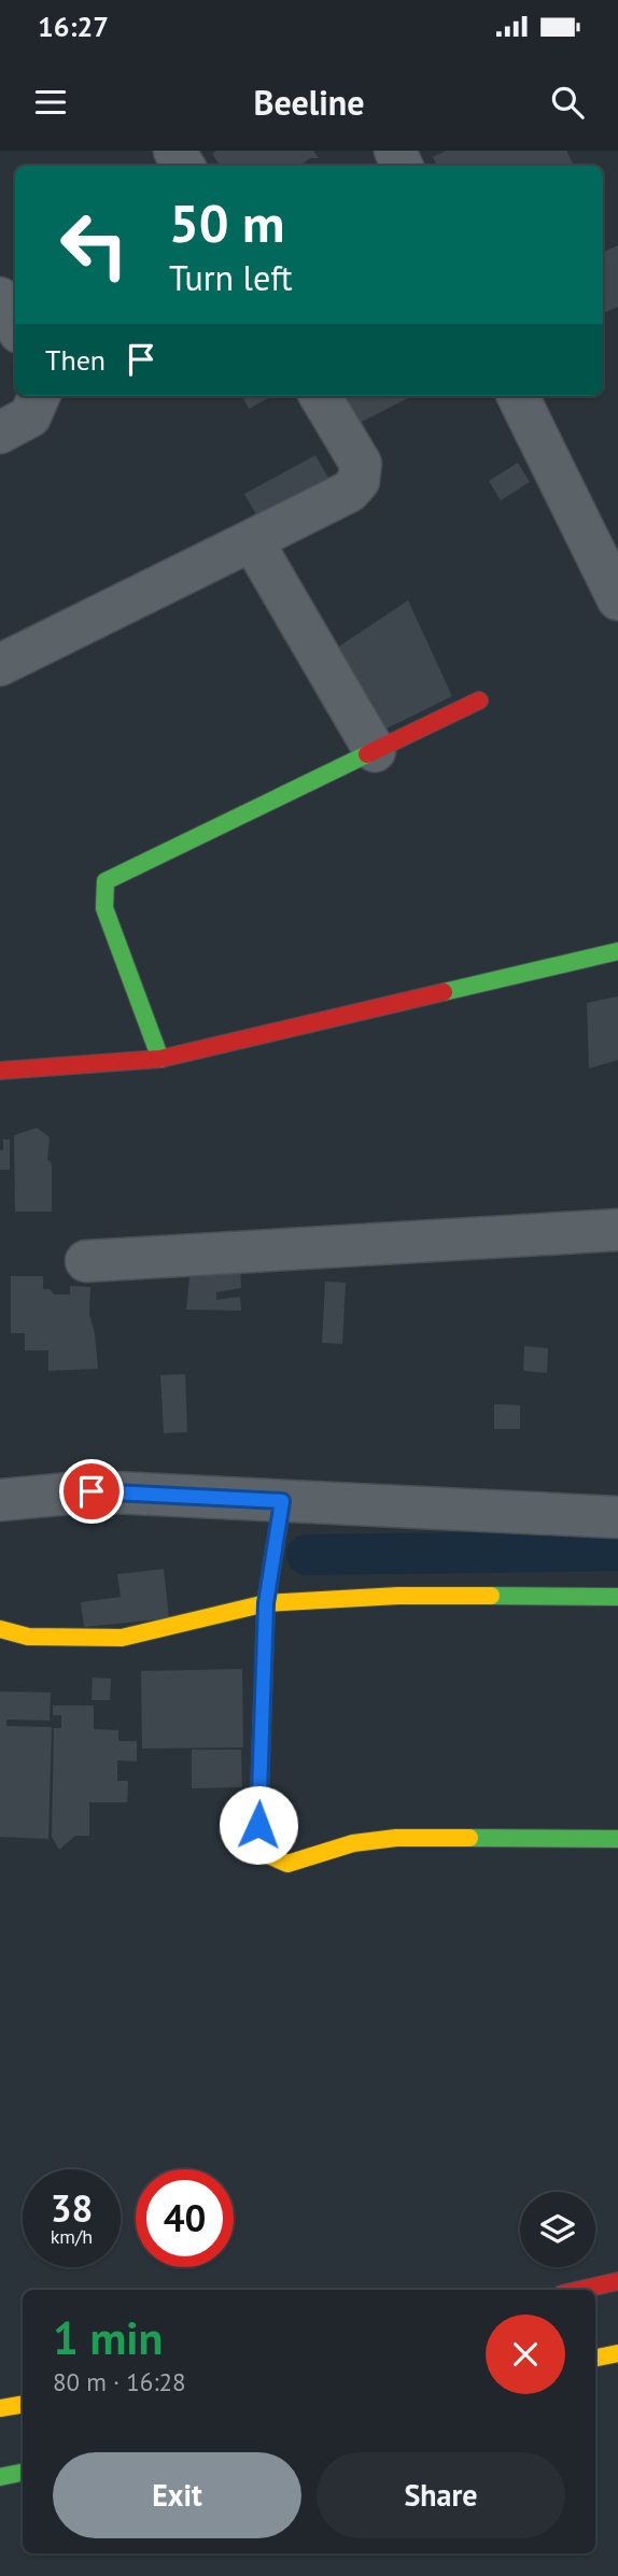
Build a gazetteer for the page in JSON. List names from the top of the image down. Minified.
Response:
{"page":{"status":"16:27","header":"Beeline","turn":["50 m","Turn left"],"then":"Then","speed":"38 km/h","limit":"40","heading":["1 min","80 m · 16:28"],"buttons":["Exit","Share"]}}
